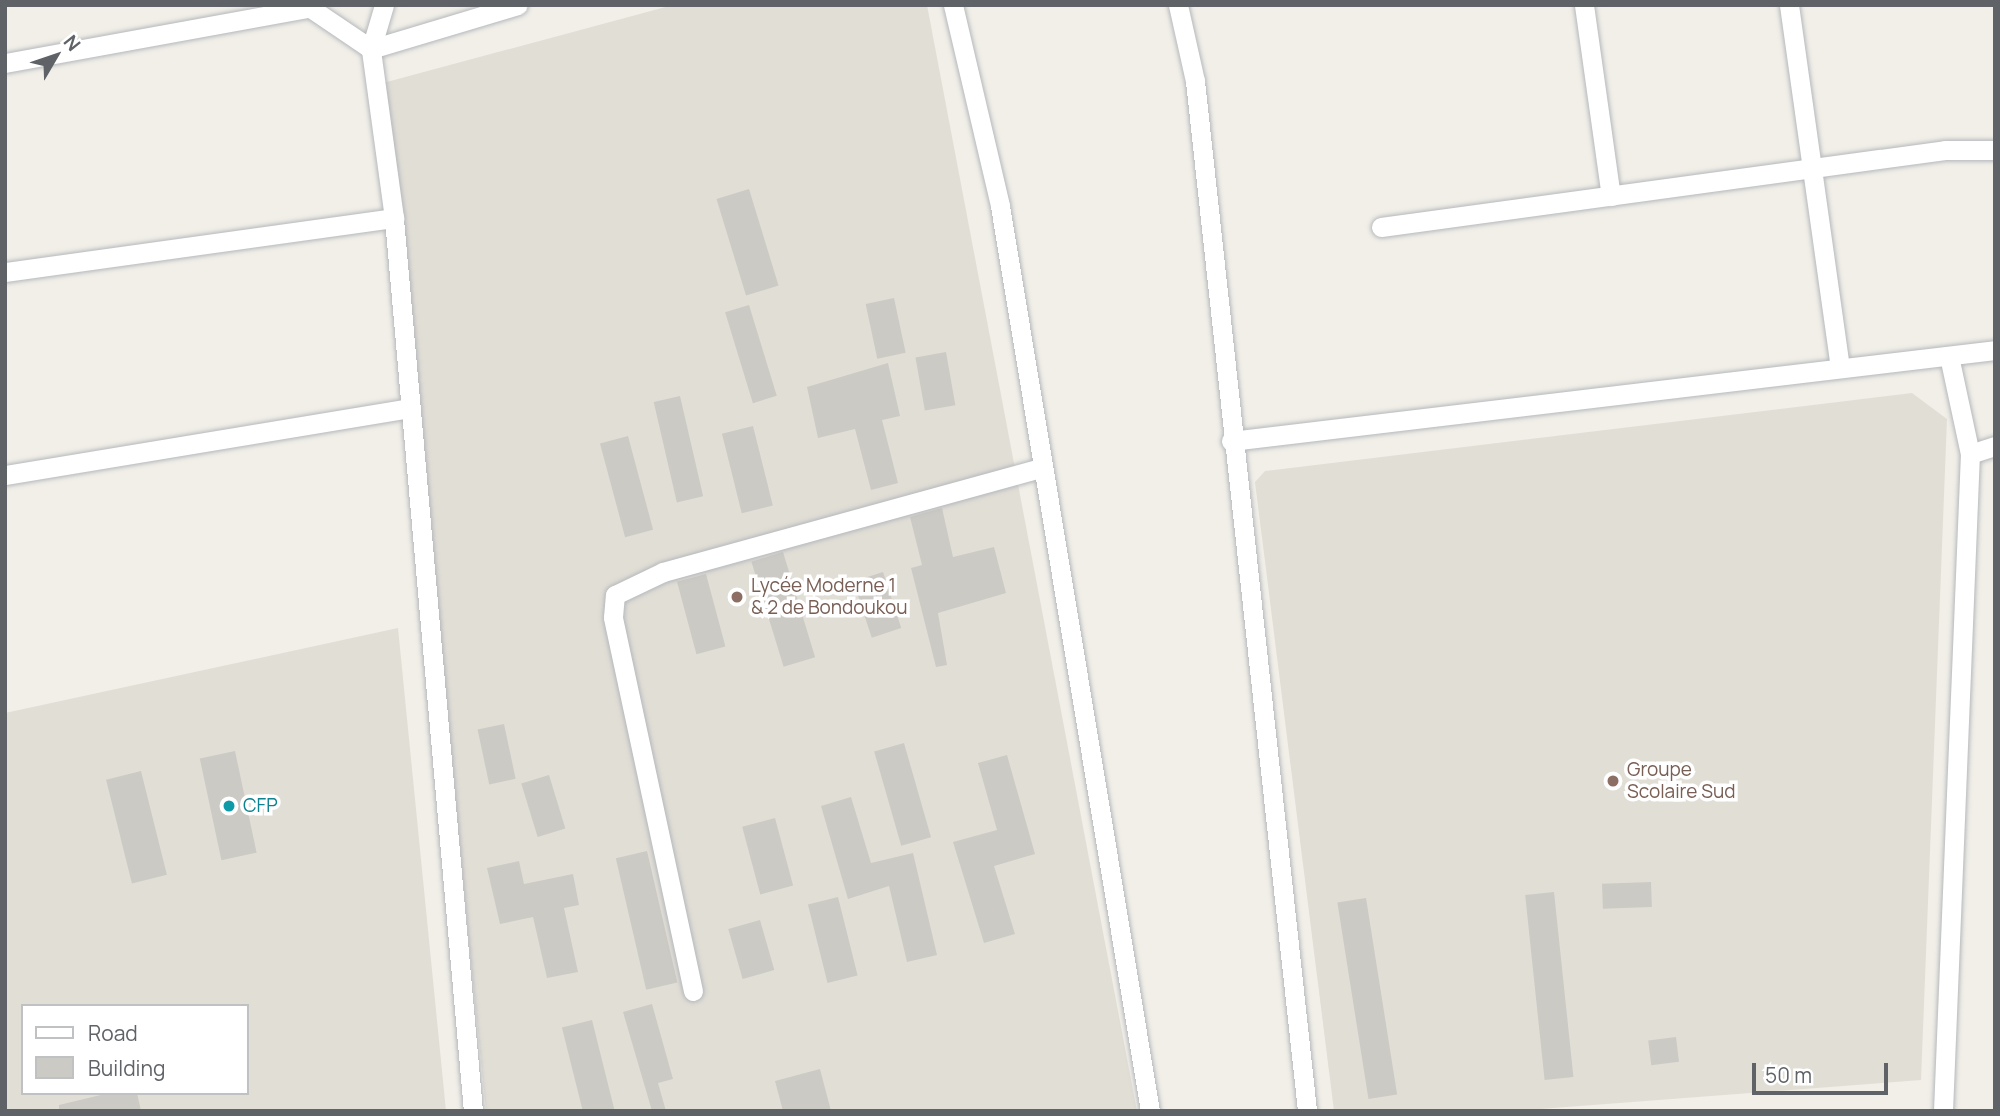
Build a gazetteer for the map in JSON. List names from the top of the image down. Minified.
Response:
{"places":["Lycée Moderne 1 & 2 de Bondoukou","Groupe Scolaire Sud","CFP"],"legend":["Road","Building"],"scale_bar":"50 m","north":"top right"}
